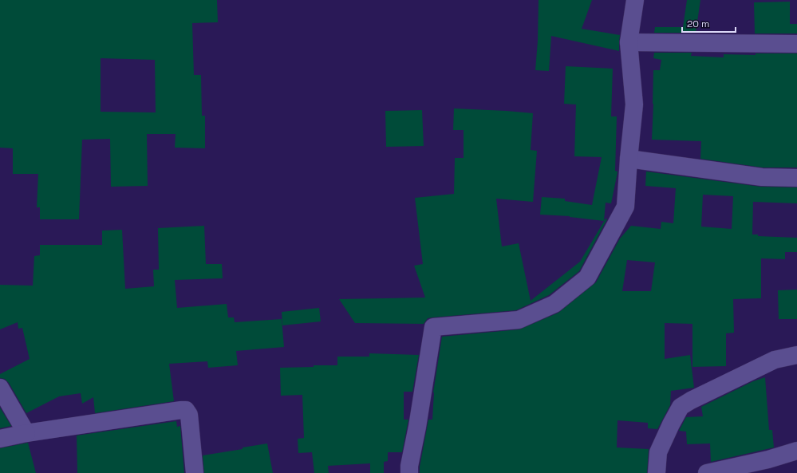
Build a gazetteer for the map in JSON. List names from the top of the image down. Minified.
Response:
{"scale_bar":"20 m"}
